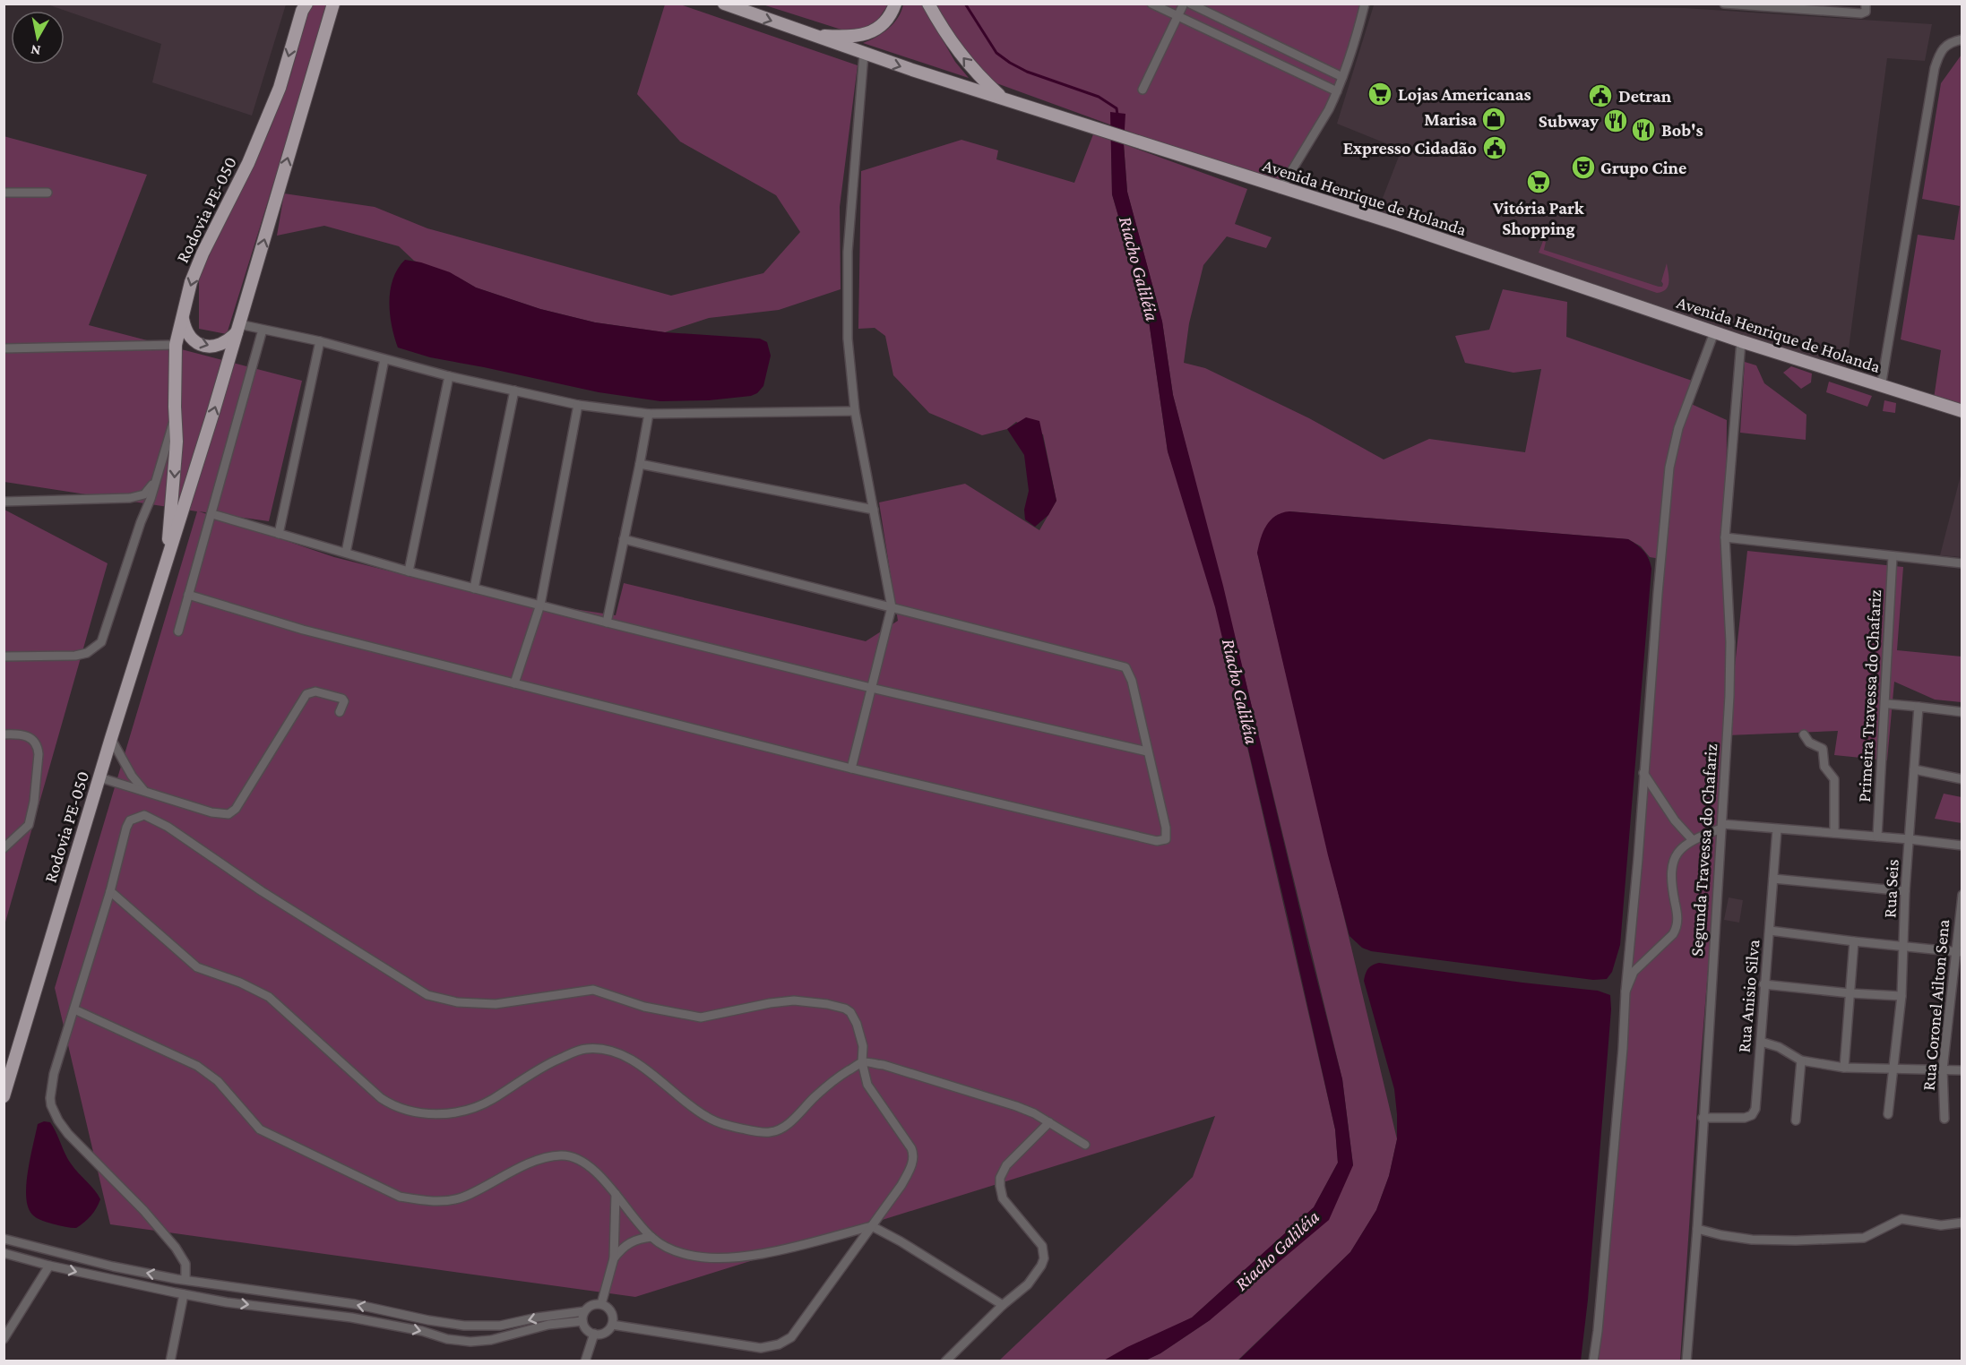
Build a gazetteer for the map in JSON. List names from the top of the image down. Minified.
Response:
{"streets":{"main road":["Avenida Henrique de Holanda","Rodovia PE-050"],"street":["Primeira Travessa do Chafariz","Segunda Travessa do Chafariz","Rua Seis","Rua Anisio Silva","Rua Coronel Ailton Sena"]},"crossings":[["Avenida Henrique de Holanda","Segunda Travessa do Chafariz"],["Segunda Travessa do Chafariz","Rua Anisio Silva"]],"water":["Riacho Galiléia"],"places":{"supermarket":["Lojas Americanas","Vitória Park Shopping"],"public building":["Detran","Expresso Cidadão"],"shop":["Marisa"],"restaurant":["Subway","Bob's"],"theatre":["Grupo Cine"]},"north":"bottom"}
